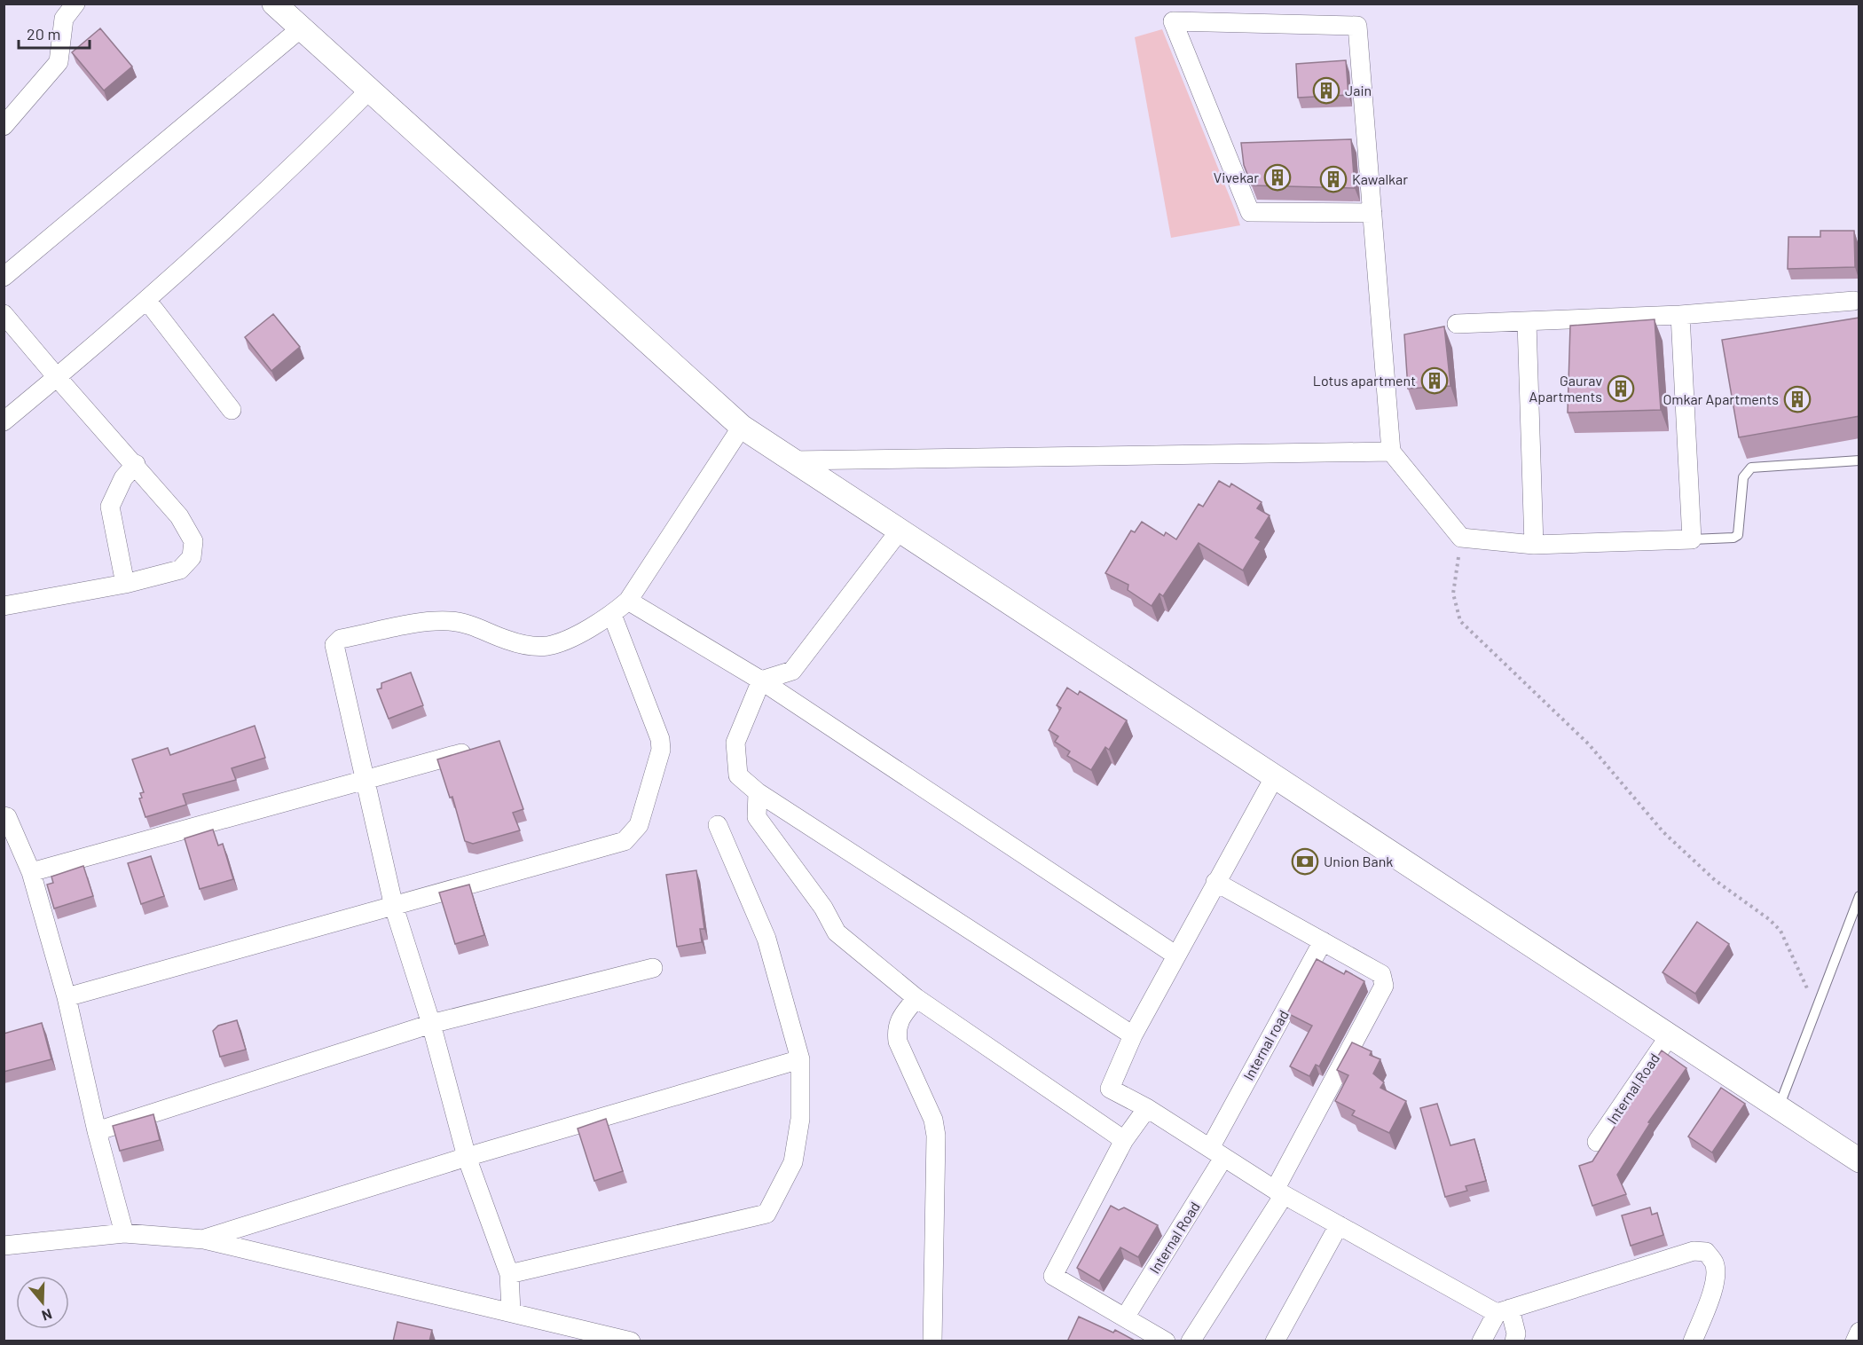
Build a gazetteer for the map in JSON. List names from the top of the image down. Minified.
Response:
{"streets":{"street":["Internal road","Internal Road"]},"crossings":[["Internal road","Internal Road"]],"places":{"building":["Jain","Vivekar","Kawalkar","Lotus apartment","Gaurav Apartments","Omkar Apartments"],"bank":["Union Bank"]},"scale_bar":"20 m","north":"bottom"}
